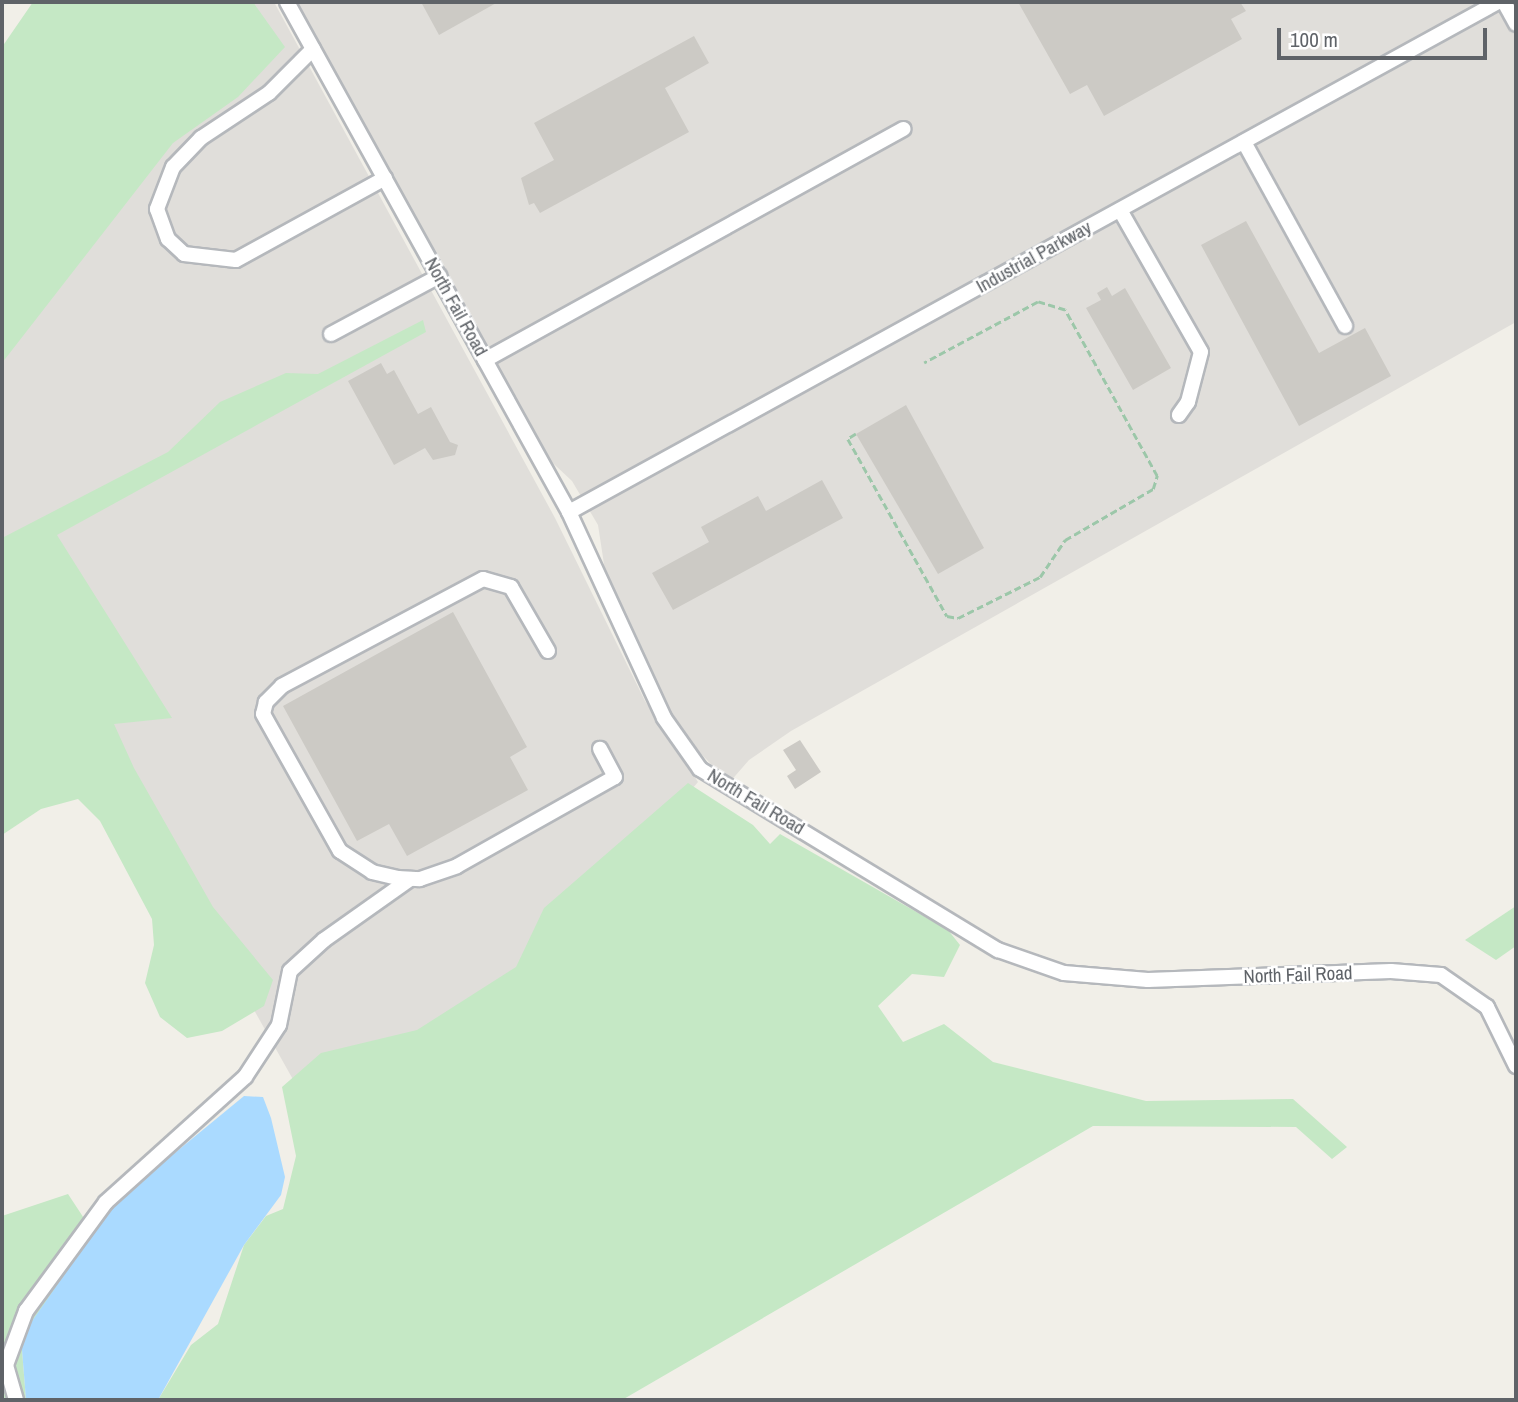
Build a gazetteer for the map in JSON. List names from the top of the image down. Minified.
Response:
{"streets":{"street":["Industrial Parkway","North Fail Road"]},"crossings":[["Industrial Parkway","North Fail Road"]],"scale_bar":"100 m"}
